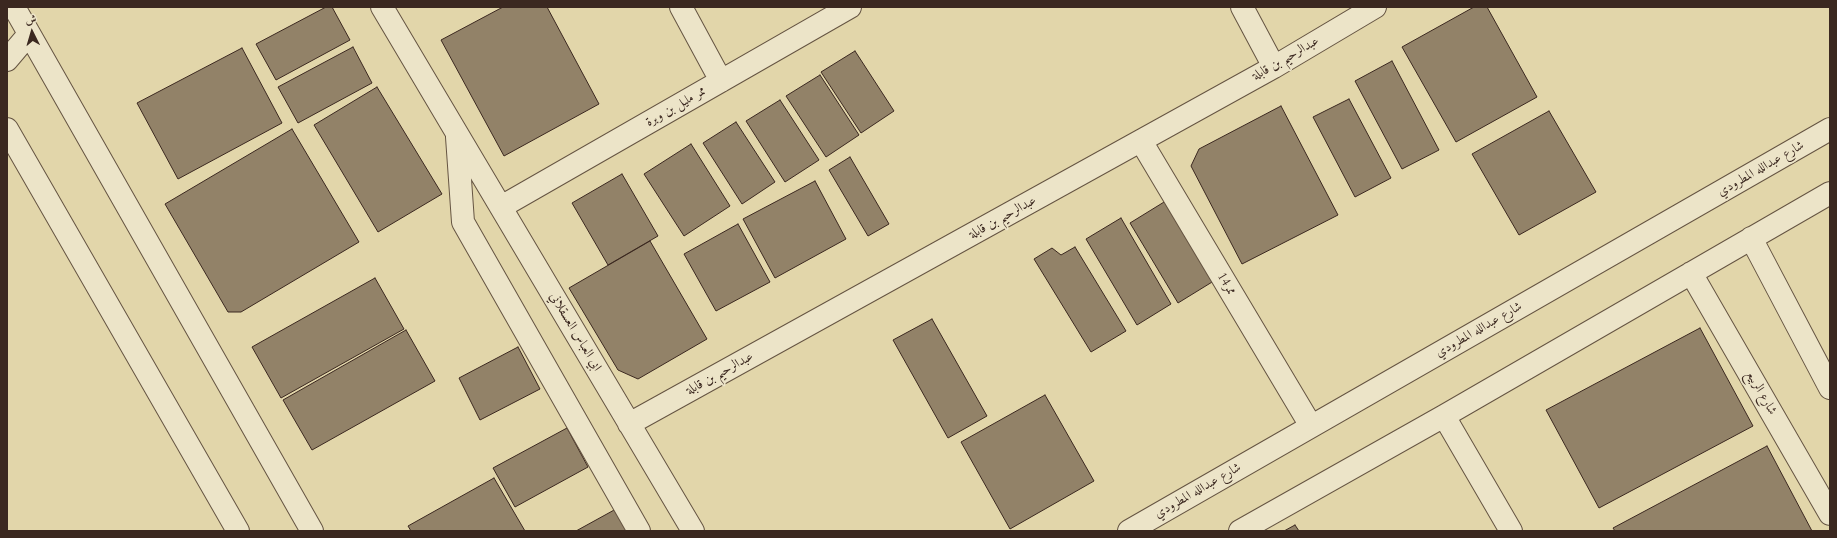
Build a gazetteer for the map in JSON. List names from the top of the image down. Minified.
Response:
{"streets":{"street":["عبدالرحيم بن قابلة","ممر مليل بن وبرة","شارع عبدالله المطرودي","ممر14","ابي العباس العسقلاني","شارع الربيع"]},"crossings":[["عبدالرحيم بن قابلة","ممر14"],["عبدالرحيم بن قابلة","ابي العباس العسقلاني"],["ممر مليل بن وبرة","ابي العباس العسقلاني"],["شارع عبدالله المطرودي","ممر14"]],"north":"top"}
